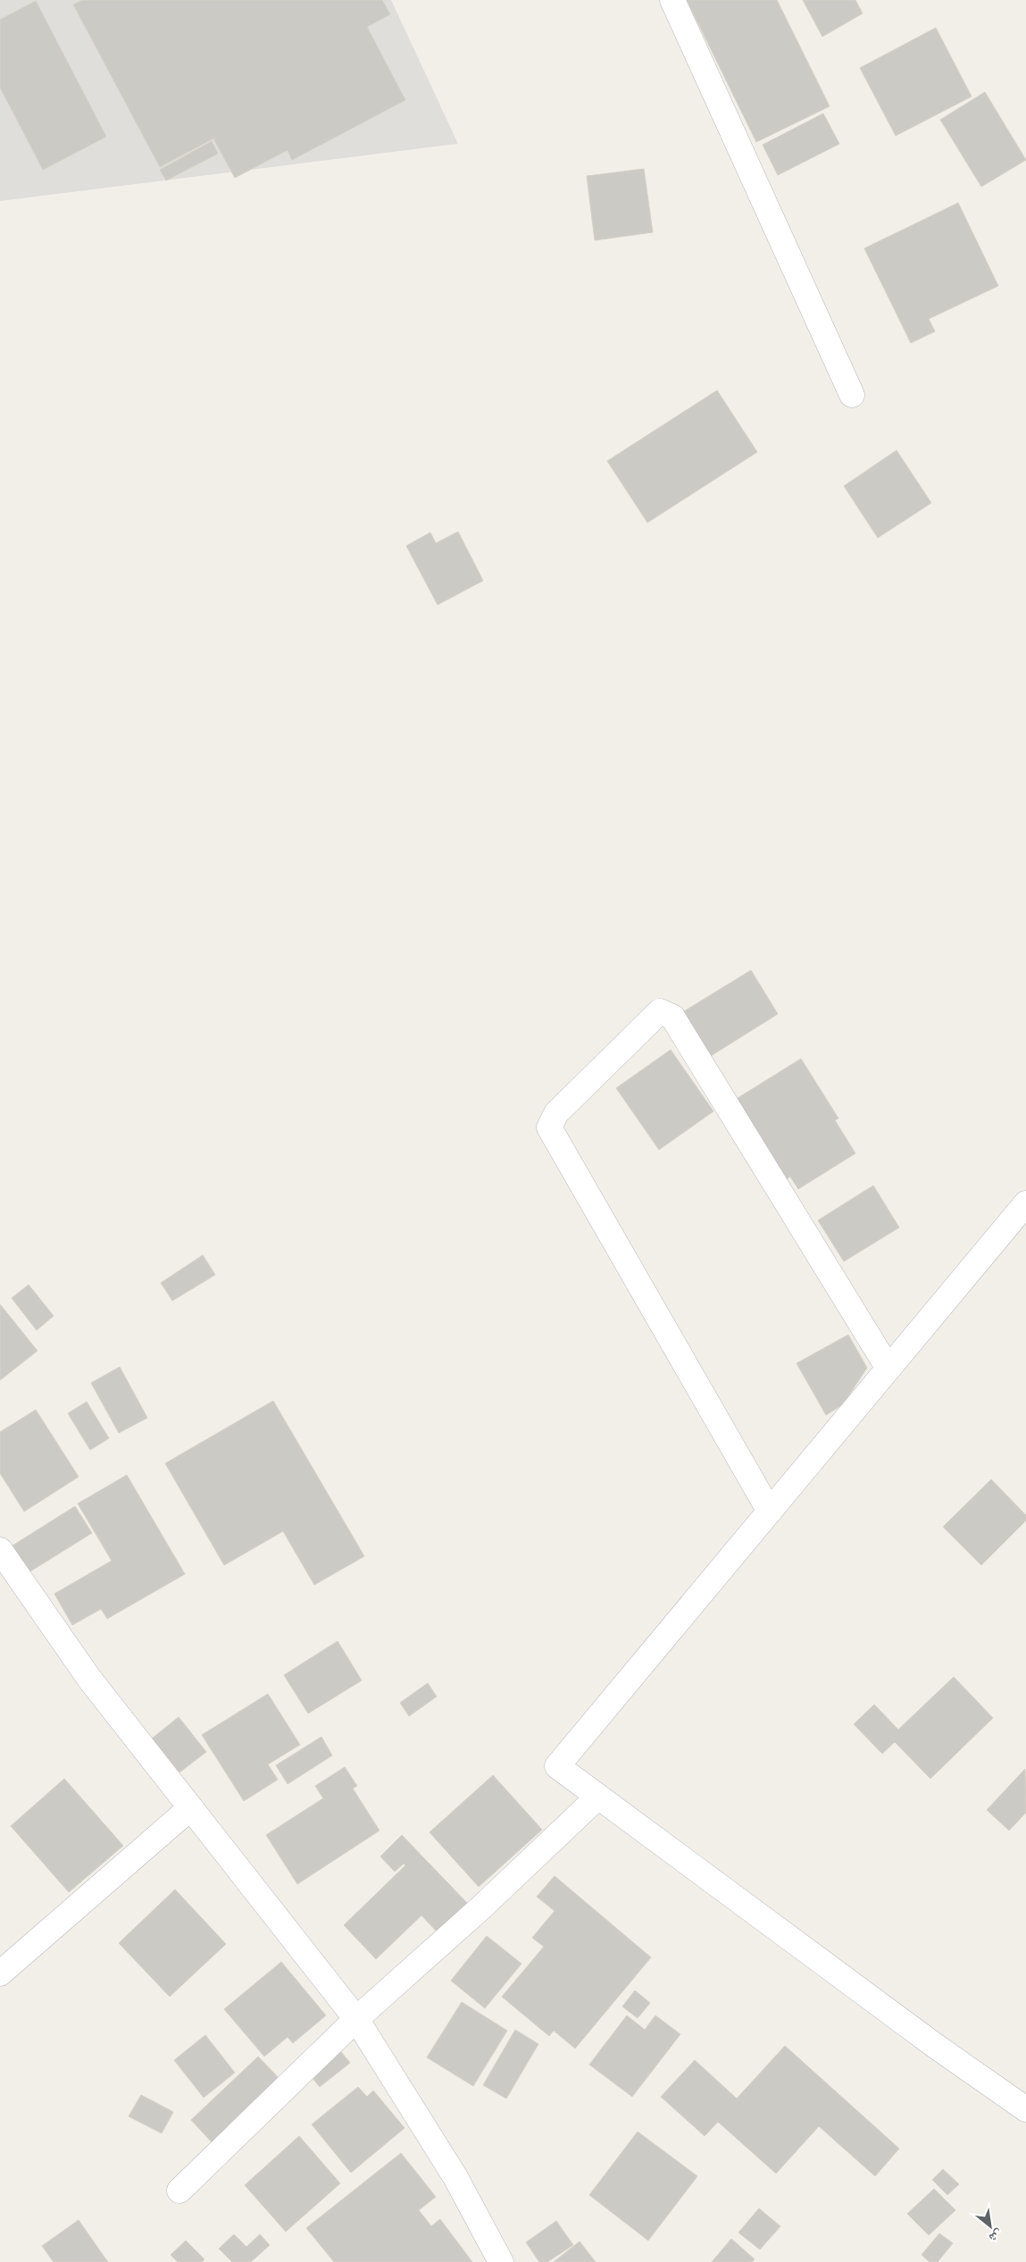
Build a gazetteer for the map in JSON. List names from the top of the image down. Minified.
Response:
{"north":"bottom right"}
